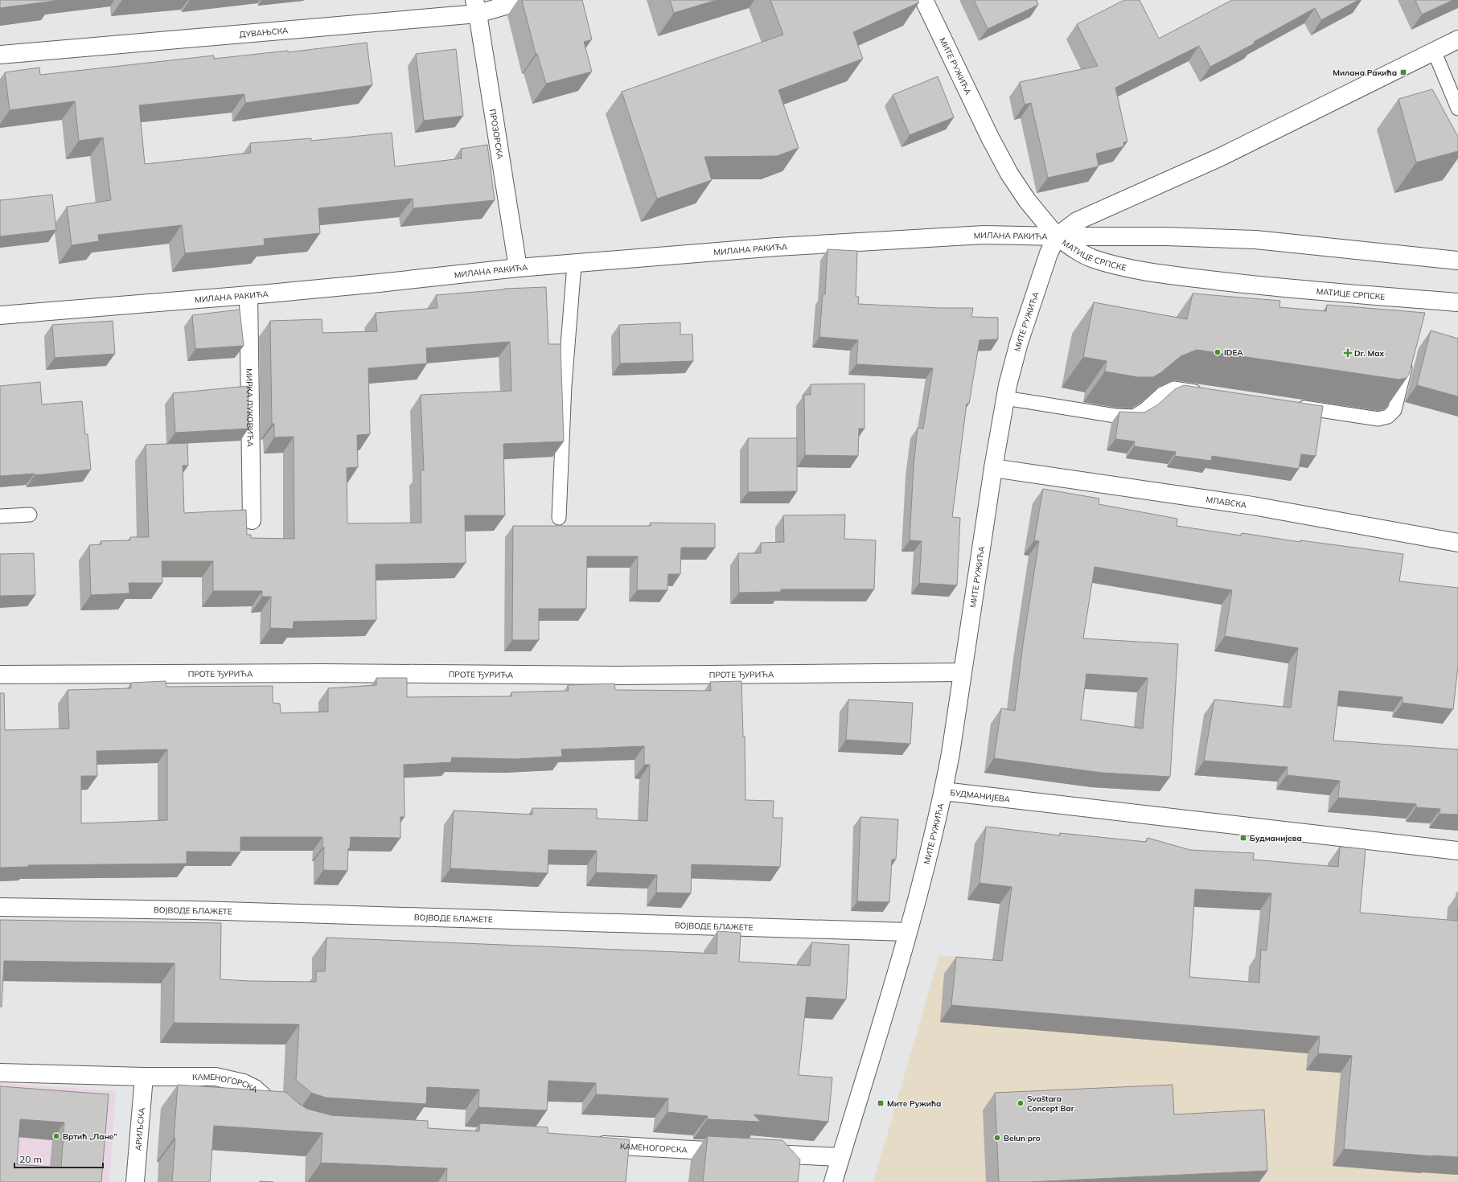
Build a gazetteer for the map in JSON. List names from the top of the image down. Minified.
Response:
{"streets":{"street":["ДУВАЊСКА","МИТЕ РУЖИЋА","ПРОЗОРСКА","МИЛАНА РАКИЋА","МАТИЦЕ СРПСКЕ","МИРКА ЛУКОВИЋА","МЛАВСКА","ПРОТЕ ЂУРИЋА","БУДМАНИЈЕВА","ВОЈВОДЕ БЛАЖЕТЕ","КАМЕНОГОРСКА","АРИЉСКА"]},"crossings":[["ДУВАЊСКА","ПРОЗОРСКА"],["МИТЕ РУЖИЋА","МИЛАНА РАКИЋА"],["МИТЕ РУЖИЋА","МАТИЦЕ СРПСКЕ"],["МИТЕ РУЖИЋА","МЛАВСКА"],["МИТЕ РУЖИЋА","ПРОТЕ ЂУРИЋА"],["МИТЕ РУЖИЋА","БУДМАНИЈЕВА"],["МИТЕ РУЖИЋА","ВОЈВОДЕ БЛАЖЕТЕ"],["ПРОЗОРСКА","МИЛАНА РАКИЋА"],["МИЛАНА РАКИЋА","МАТИЦЕ СРПСКЕ"],["МИЛАНА РАКИЋА","МИРКА ЛУКОВИЋА"],["КАМЕНОГОРСКА","АРИЉСКА"]],"places":{"transit":["Милана Ракића","Будманијева","Мите Ружића"],"other":["IDEA","Svaštara Concept Bar","Вртић „Лане”","Belun pro"],"health":["Dr. Max"]},"scale_bar":"20 m"}
